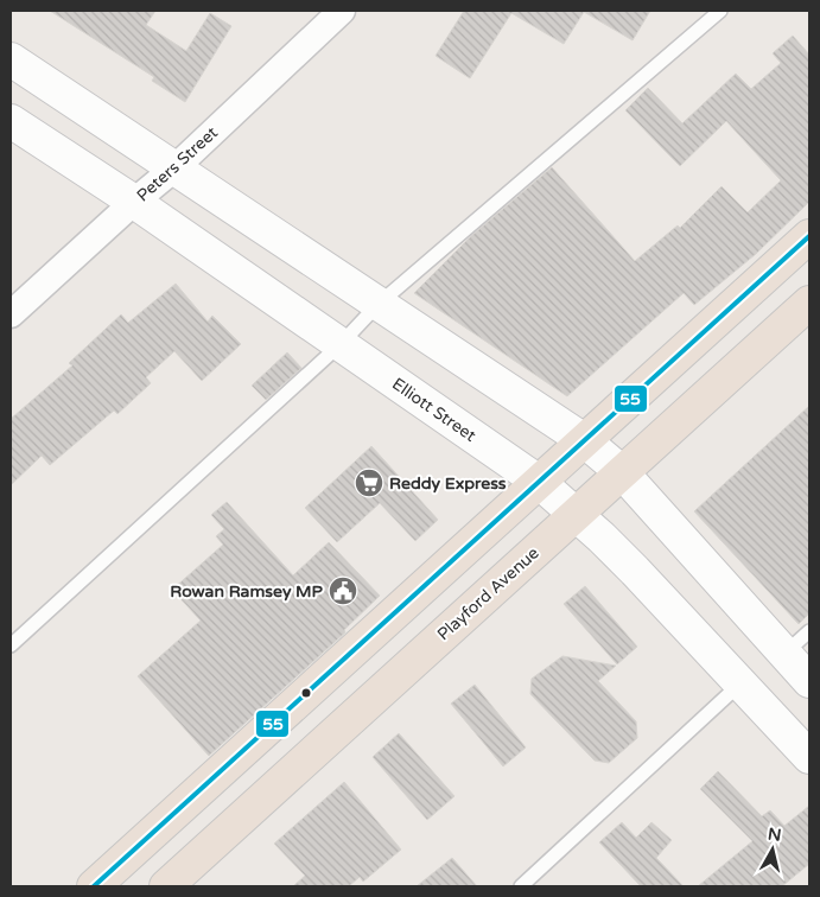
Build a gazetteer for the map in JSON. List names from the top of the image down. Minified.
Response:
{"streets":{"highway":["Playford Avenue"],"main road":["Elliott Street"],"street":["Peters Street"]},"crossings":[["Peters Street","Elliott Street"],["Elliott Street","Playford Avenue"]],"places":{"supermarket":["Reddy Express"],"public building":["Rowan Ramsey MP"]},"lines":["transit line 55"],"north":"top"}
